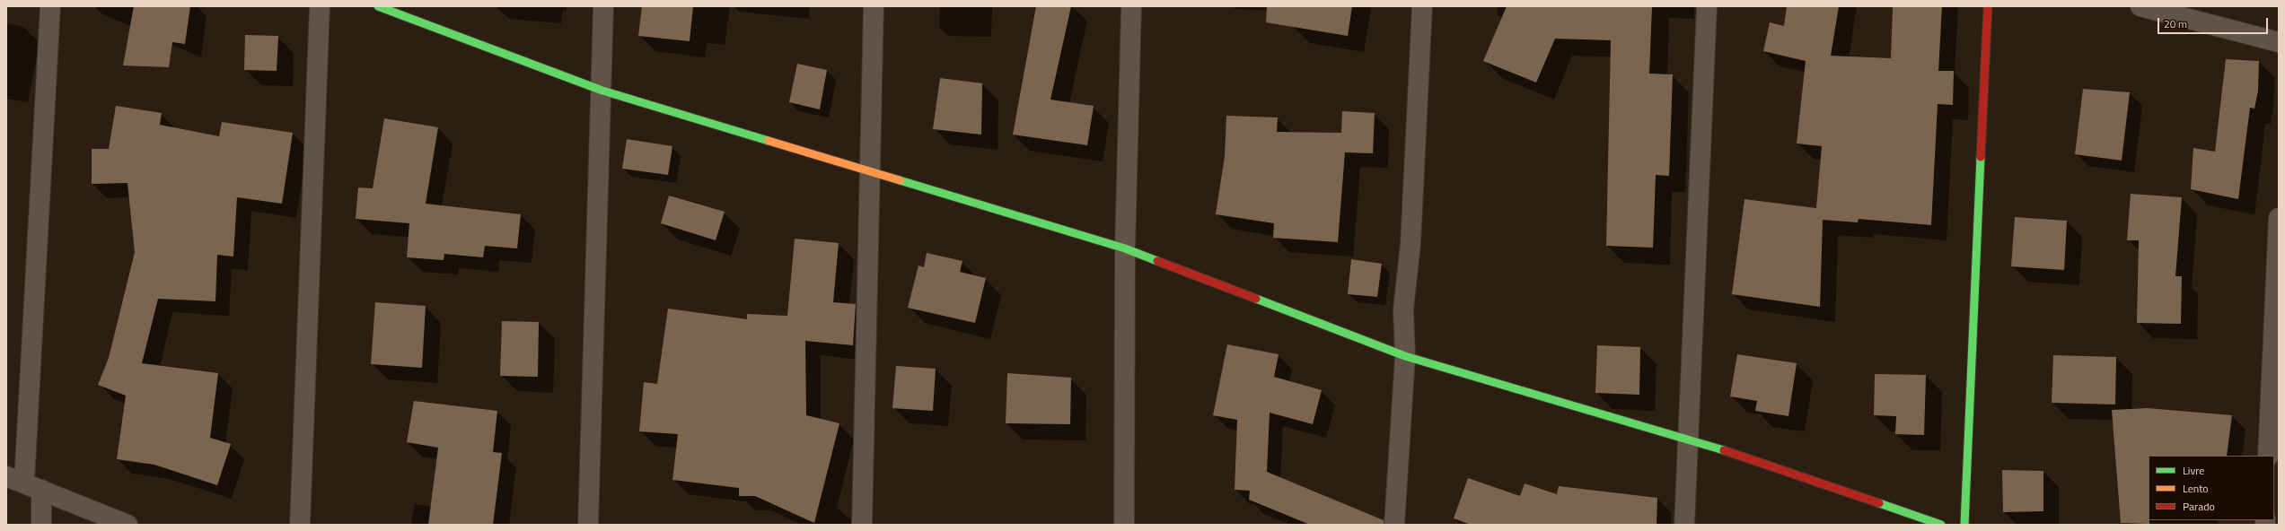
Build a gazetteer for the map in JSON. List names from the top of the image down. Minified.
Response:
{"legend":["Livre","Lento","Parado"],"scale_bar":"20 m"}
